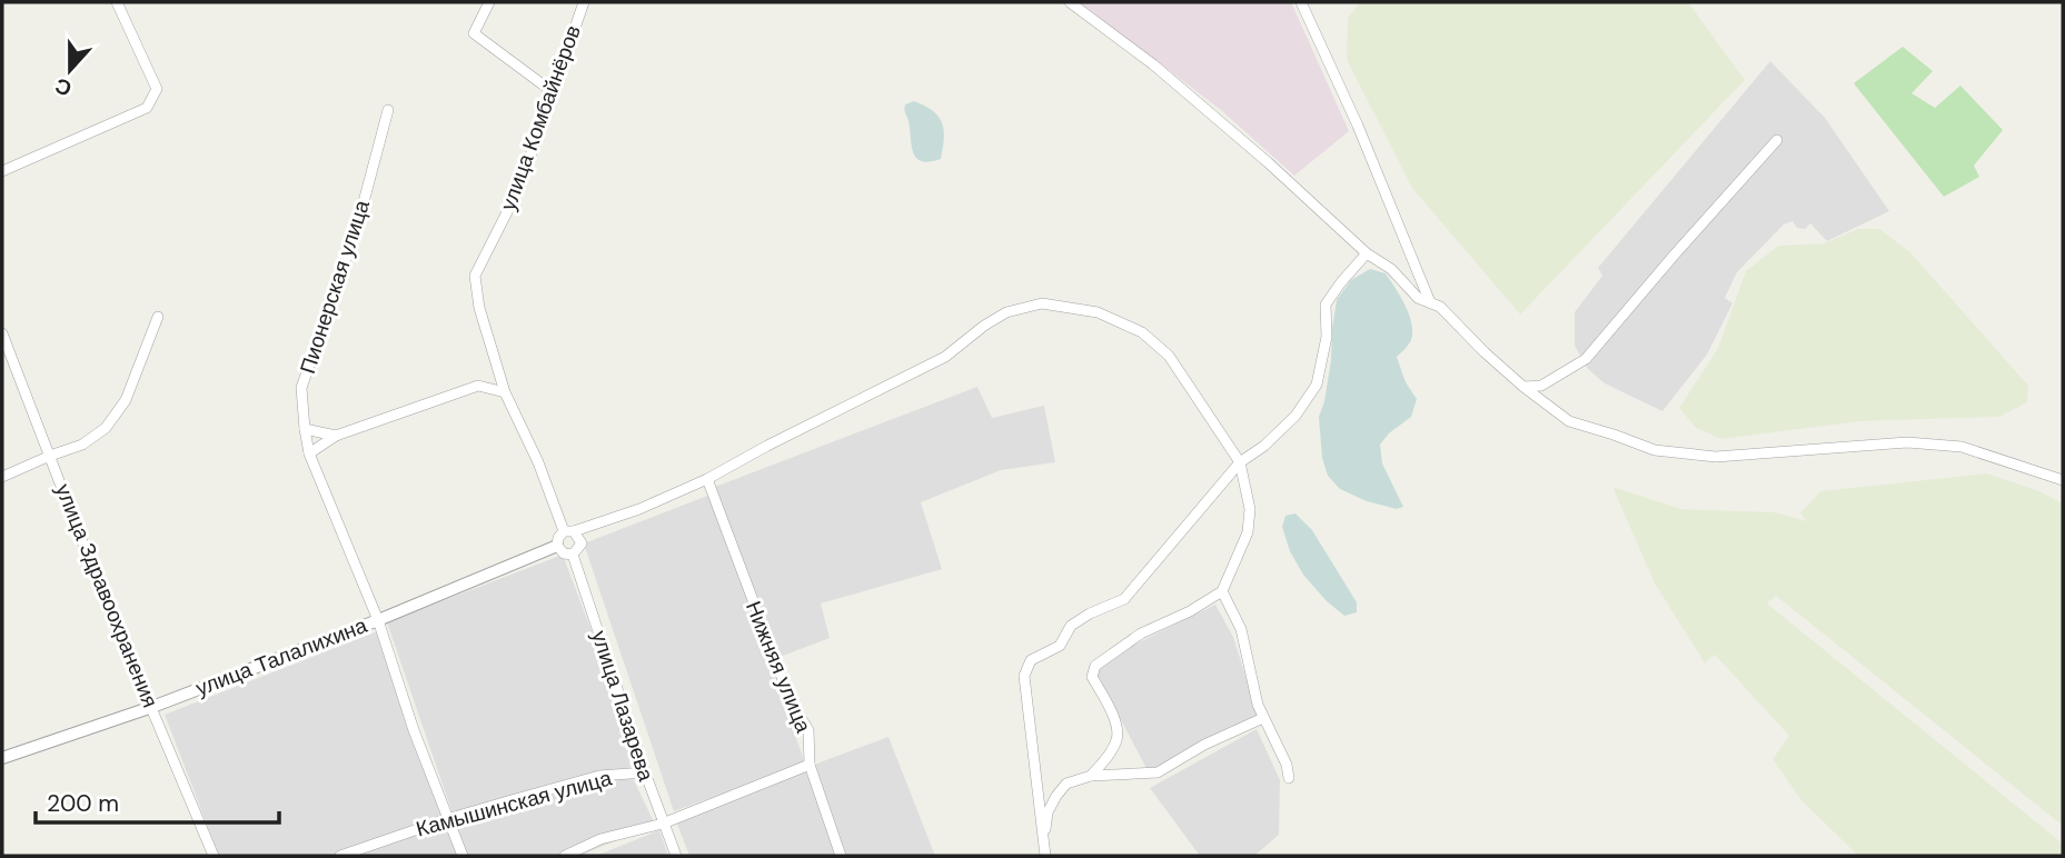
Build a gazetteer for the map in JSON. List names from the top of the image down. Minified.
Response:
{"streets":{"street":["улица Комбайнёров","Пионерская улица","улица Здравоохранения","улица Талалихина","Нижняя улица","улица Лазарева","Камышинская улица"]},"crossings":[["Пионерская улица","улица Талалихина"],["Пионерская улица","Камышинская улица"],["улица Здравоохранения","улица Талалихина"],["улица Талалихина","улица Лазарева"],["улица Лазарева","Камышинская улица"]],"scale_bar":"200 m","north":"bottom"}
